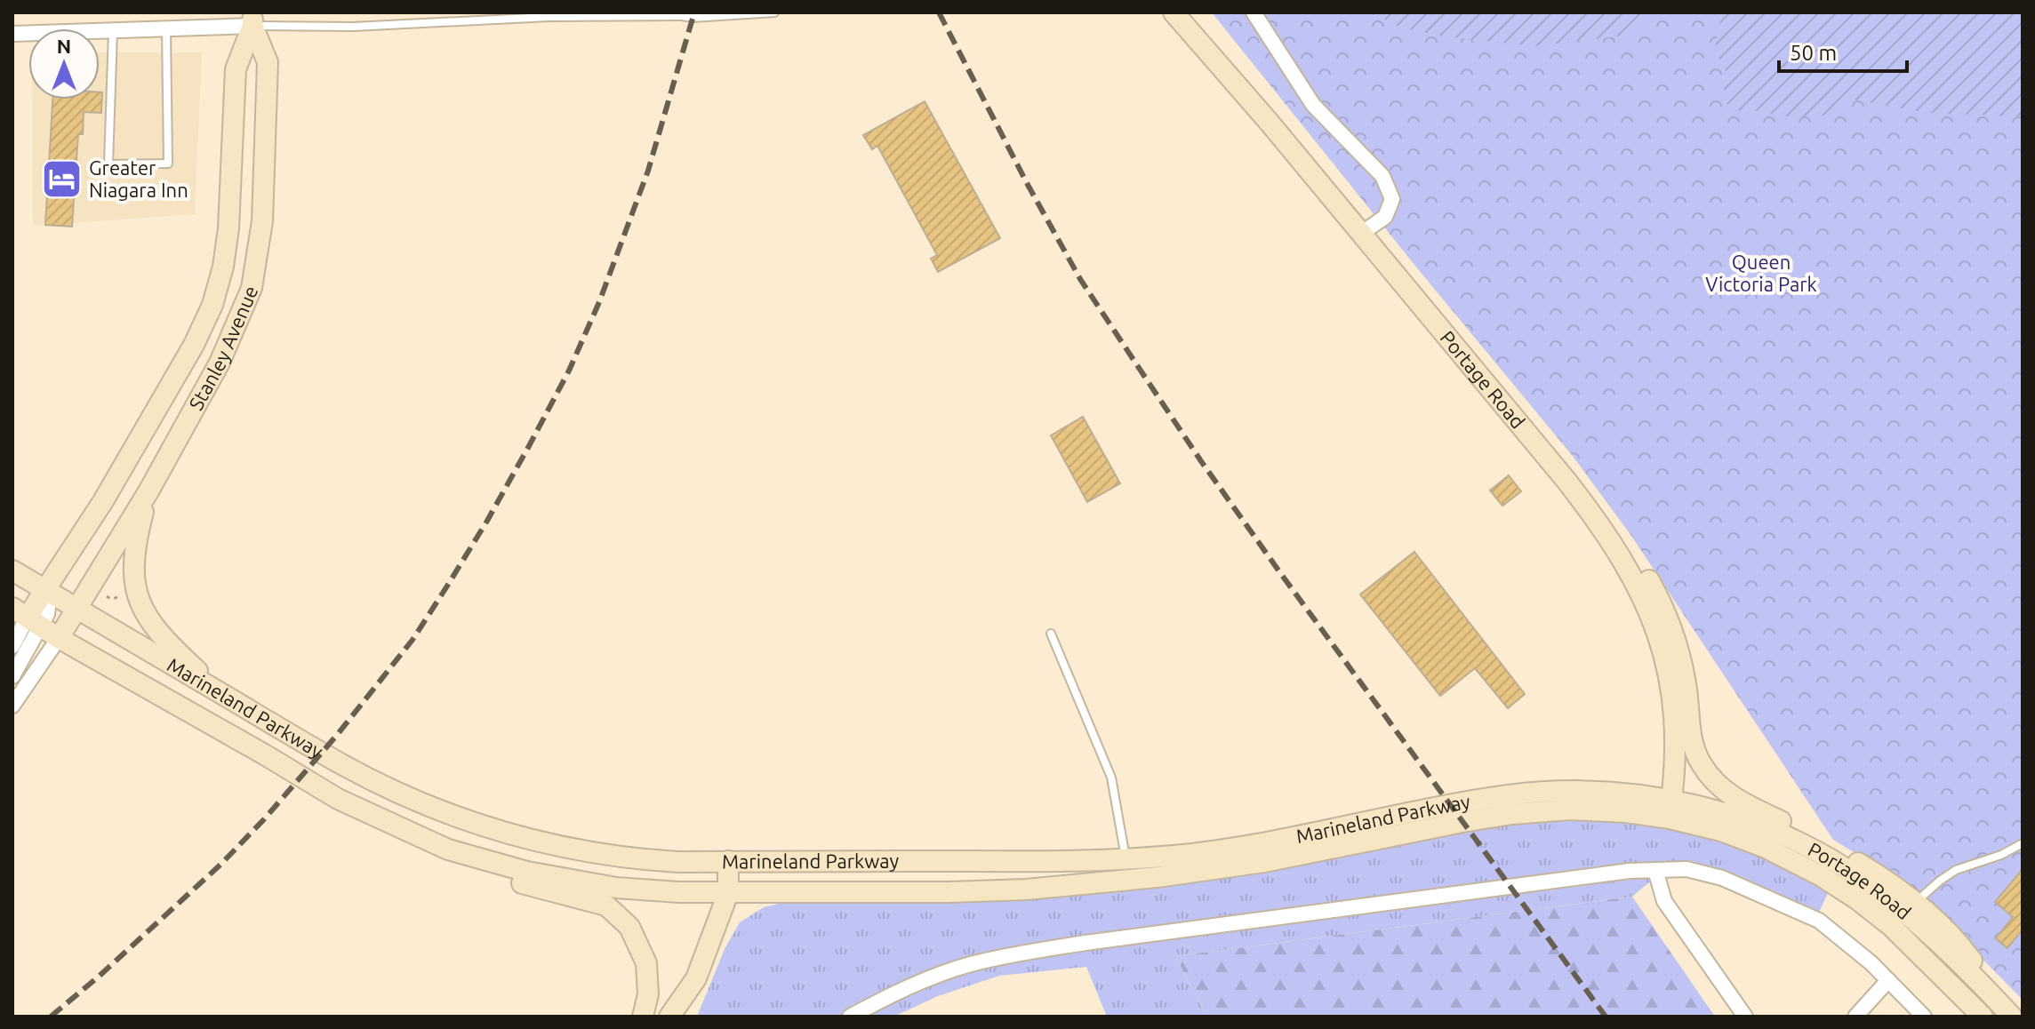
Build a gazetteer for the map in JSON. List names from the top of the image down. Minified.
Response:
{"streets":{"main road":["Stanley Avenue","Portage Road","Marineland Parkway"]},"crossings":[["Stanley Avenue","Marineland Parkway"],["Portage Road","Marineland Parkway"]],"parks":["Queen Victoria Park"],"places":{"hotel":["Greater Niagara Inn"]},"scale_bar":"50 m","north":"top"}
